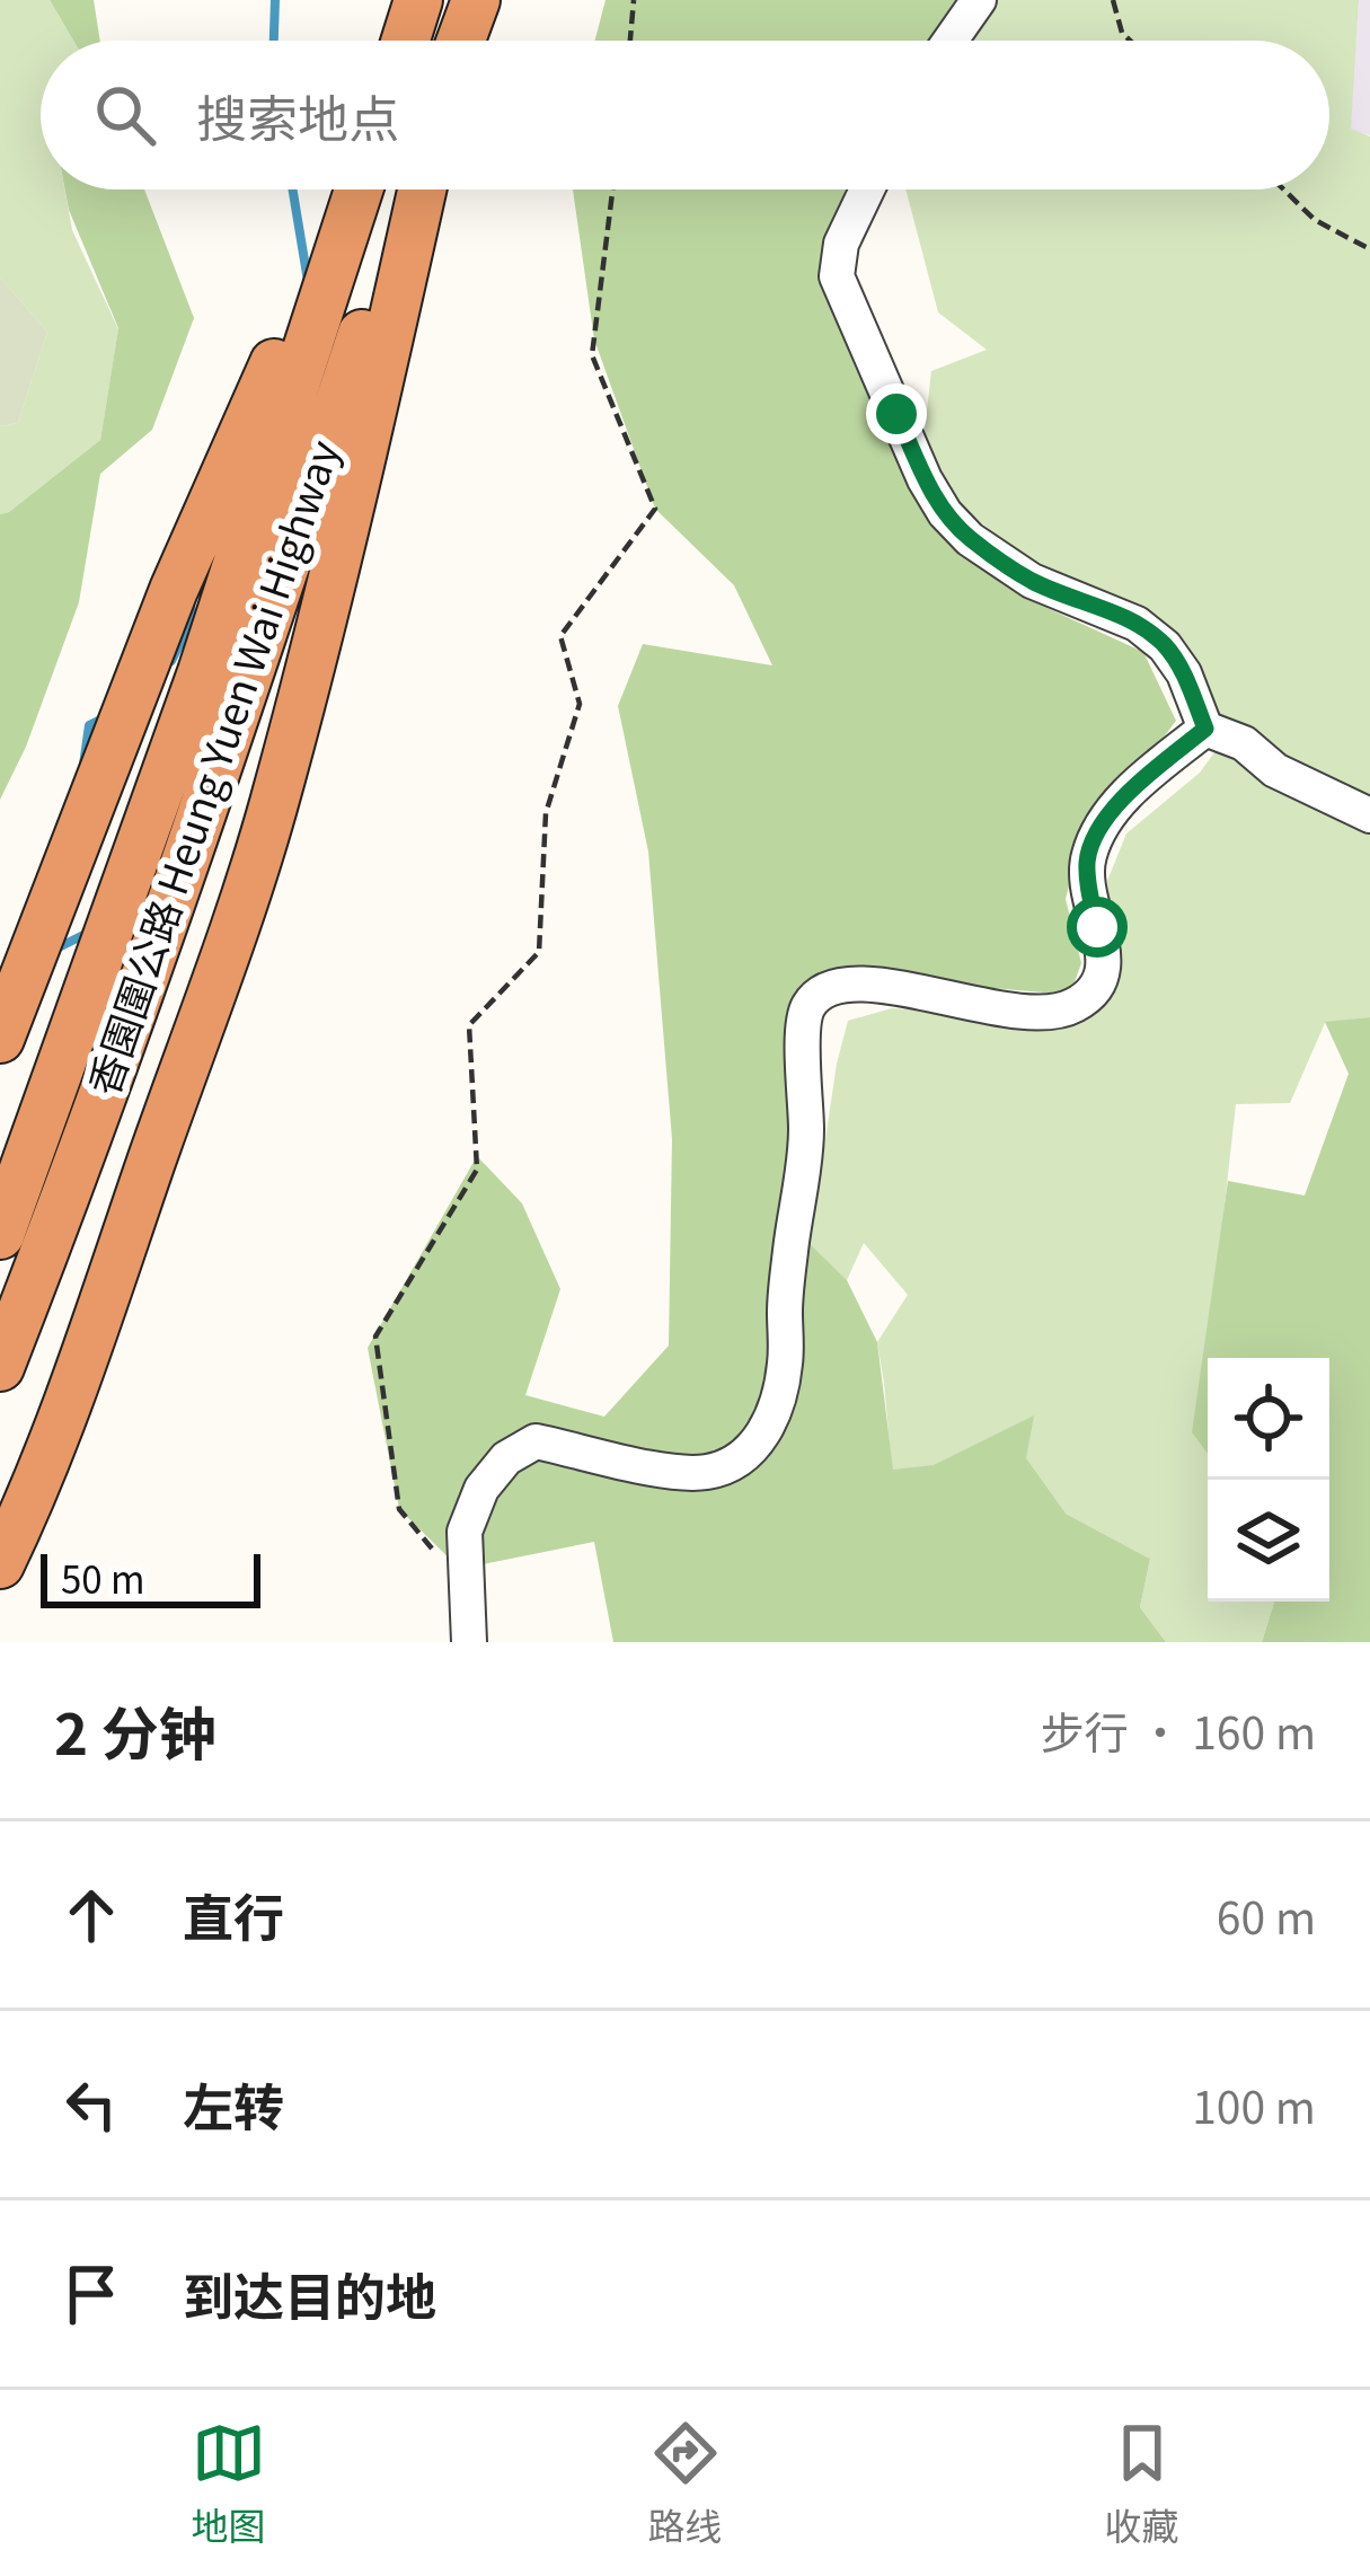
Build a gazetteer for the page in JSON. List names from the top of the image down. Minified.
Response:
{"streets":{"highway":["香園圍公路 Heung Yuen Wai Highway"]},"scale_bar":"50 m","page":{"search":"搜索地点","scale":"50 m","heading":["2 分钟","步行 · 160 m"],"list":[["直行","60 m"],["左转","100 m"],"到达目的地"],"nav":["地图","路线","收藏"]}}
